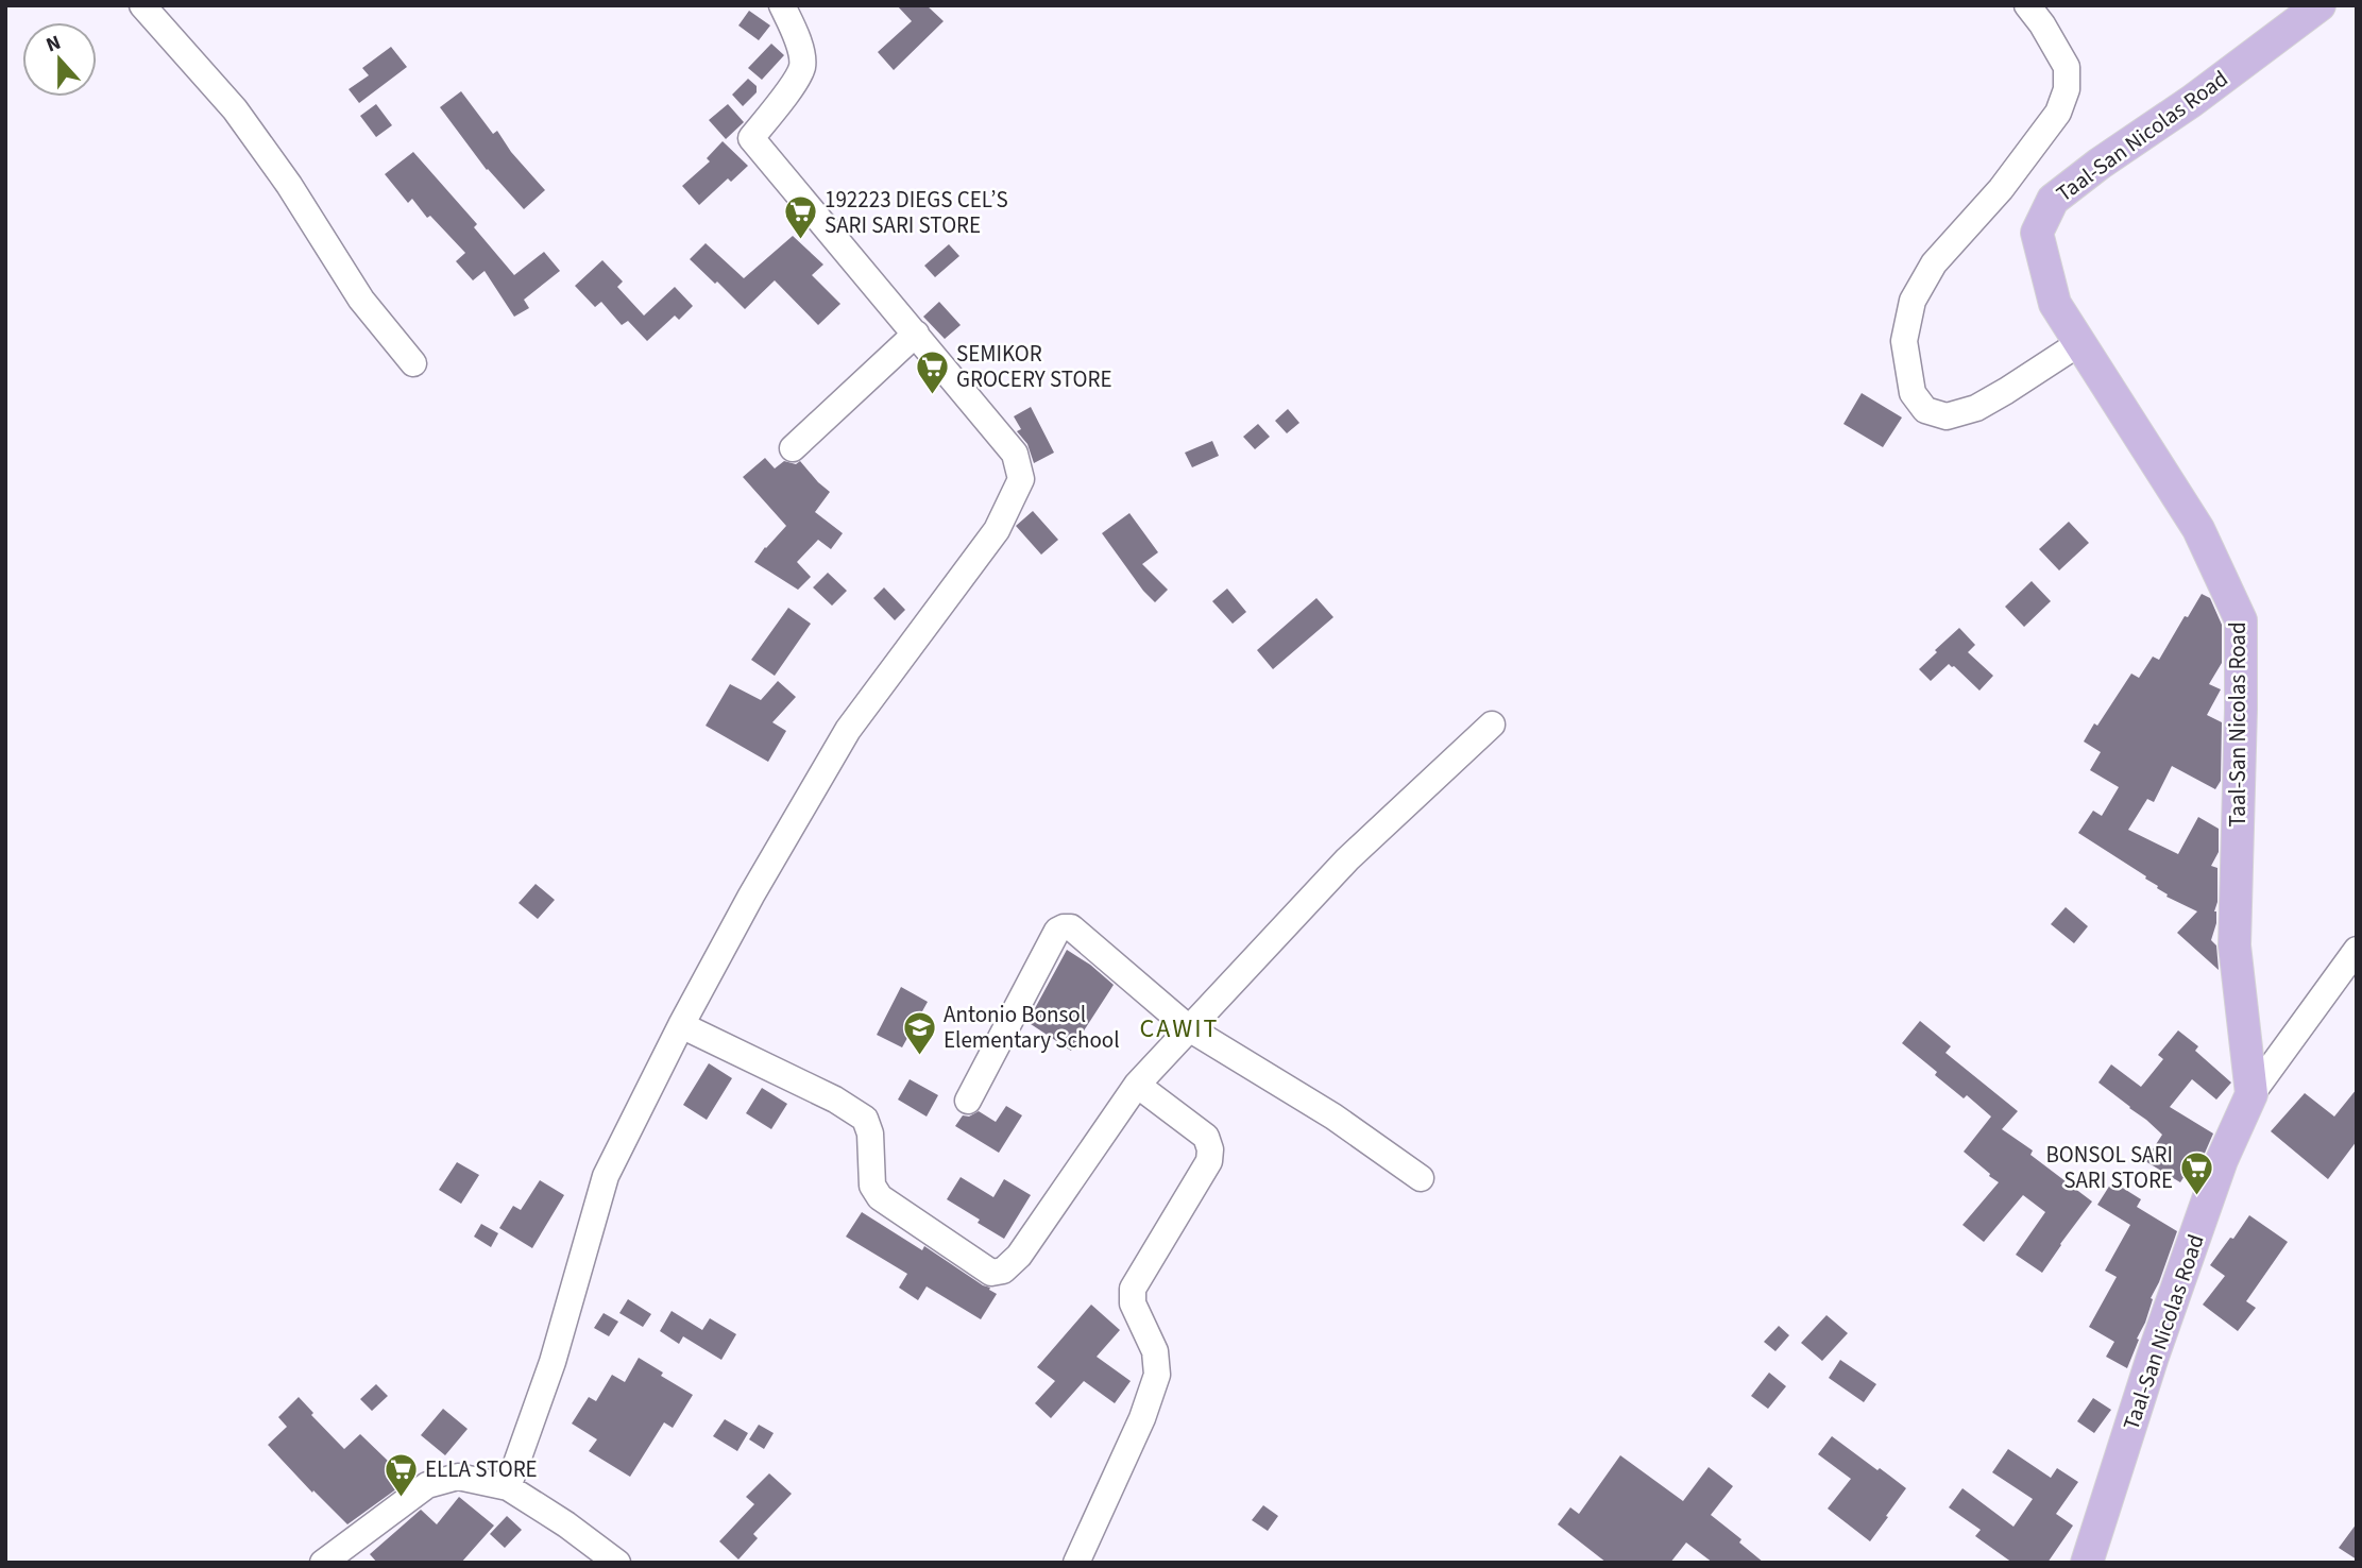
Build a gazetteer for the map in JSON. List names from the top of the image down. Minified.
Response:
{"streets":{"main road":["Taal-San Nicolas Road"]},"districts":["CAWIT"],"places":{"supermarket":["192223 DIEGS CEL’S SARI SARI STORE","SEMIKOR GROCERY STORE","BONSOL SARI SARI STORE","ELLA STORE"],"school or university":["Antonio Bonsol Elementary School"]},"north":"top"}
